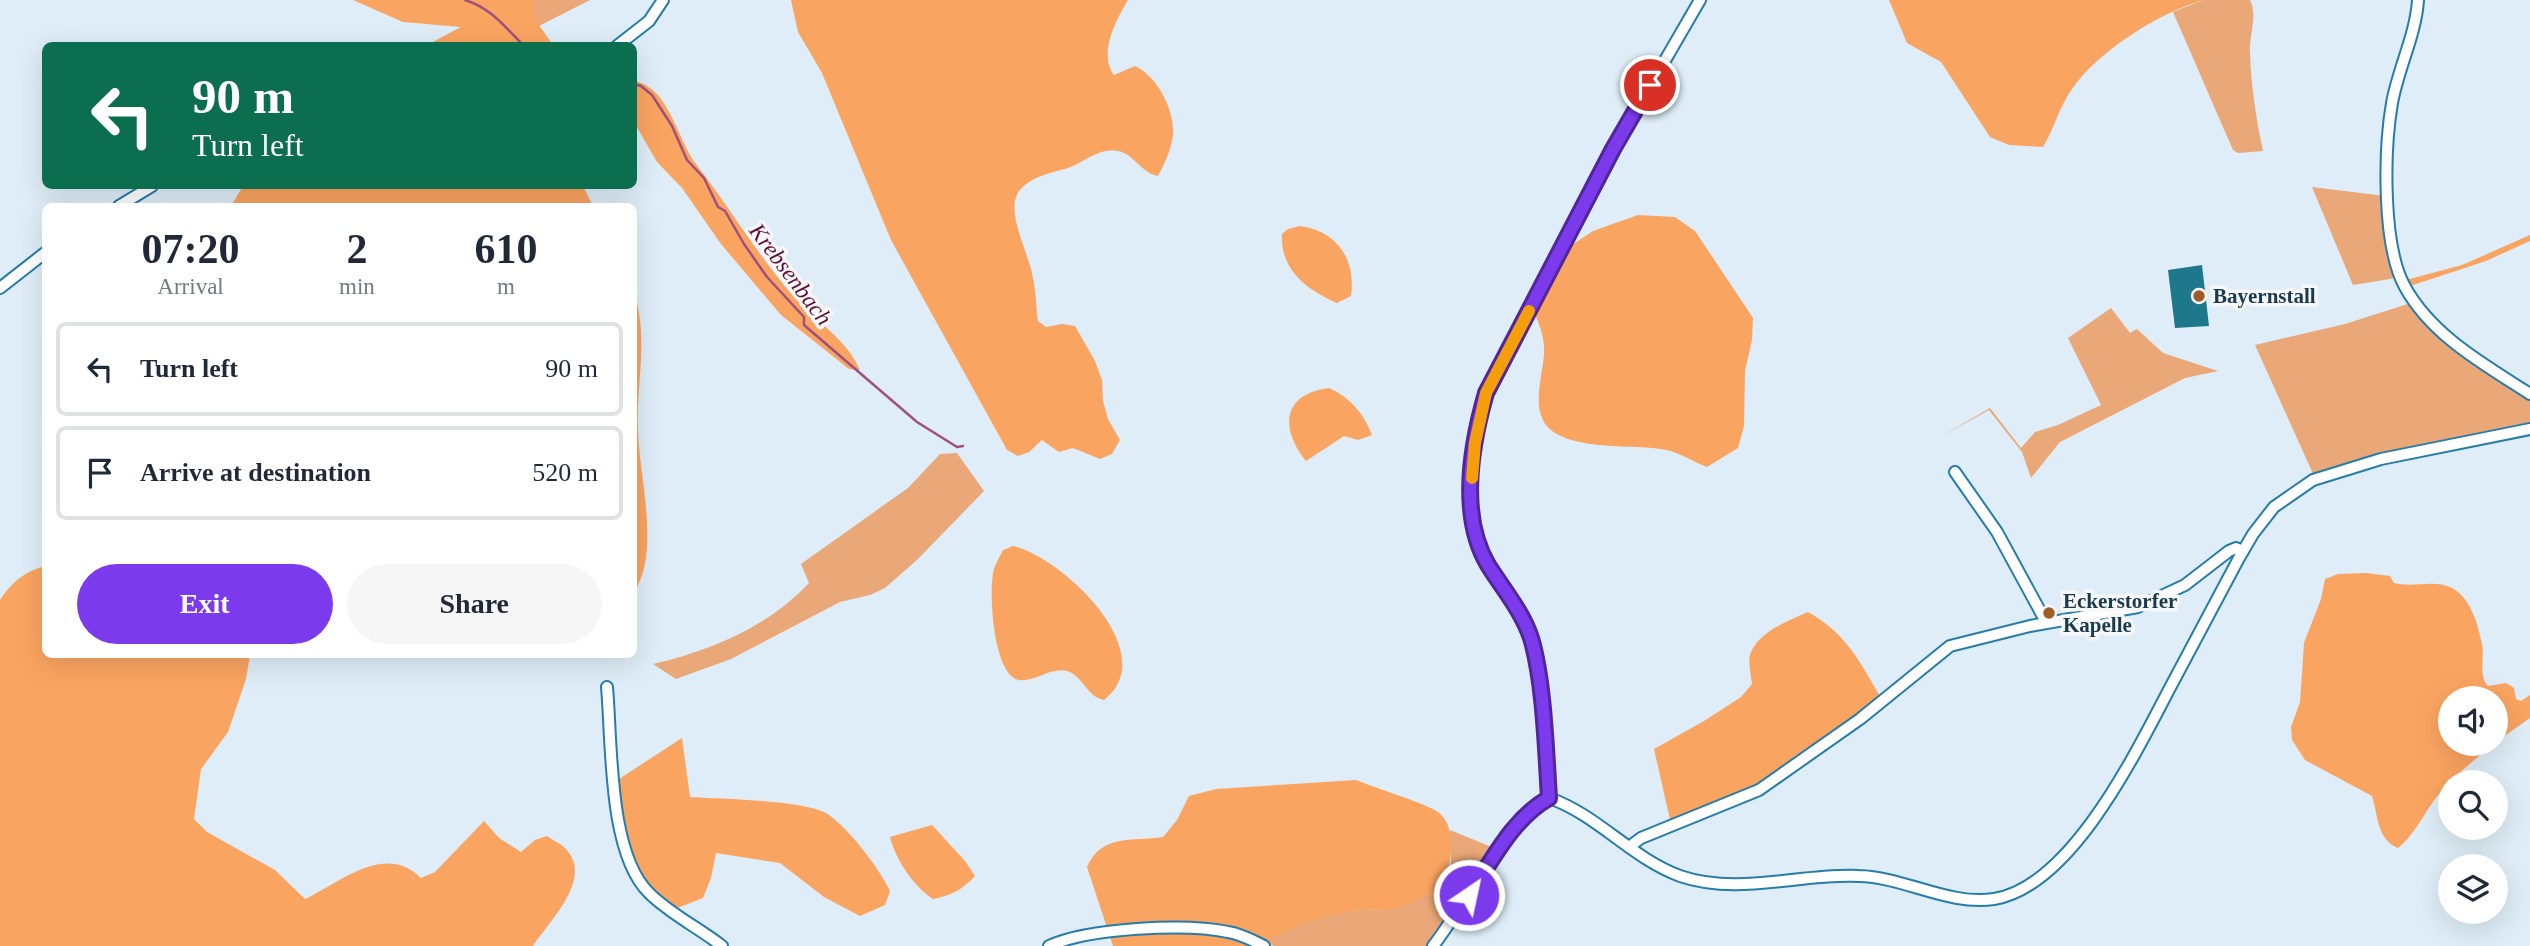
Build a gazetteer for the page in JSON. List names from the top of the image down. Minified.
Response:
{"water":["Krebsenbach"],"places":["Bayernstall","Eckerstorfer Kapelle"],"page":{"turn":["90 m","Turn left"],"eta":["07:20","Arrival","2","min","610","m"],"list":[{"name":"Turn left","value":"90 m"},{"name":"Arrive at destination","value":"520 m"}],"buttons":["Exit","Share"]}}
